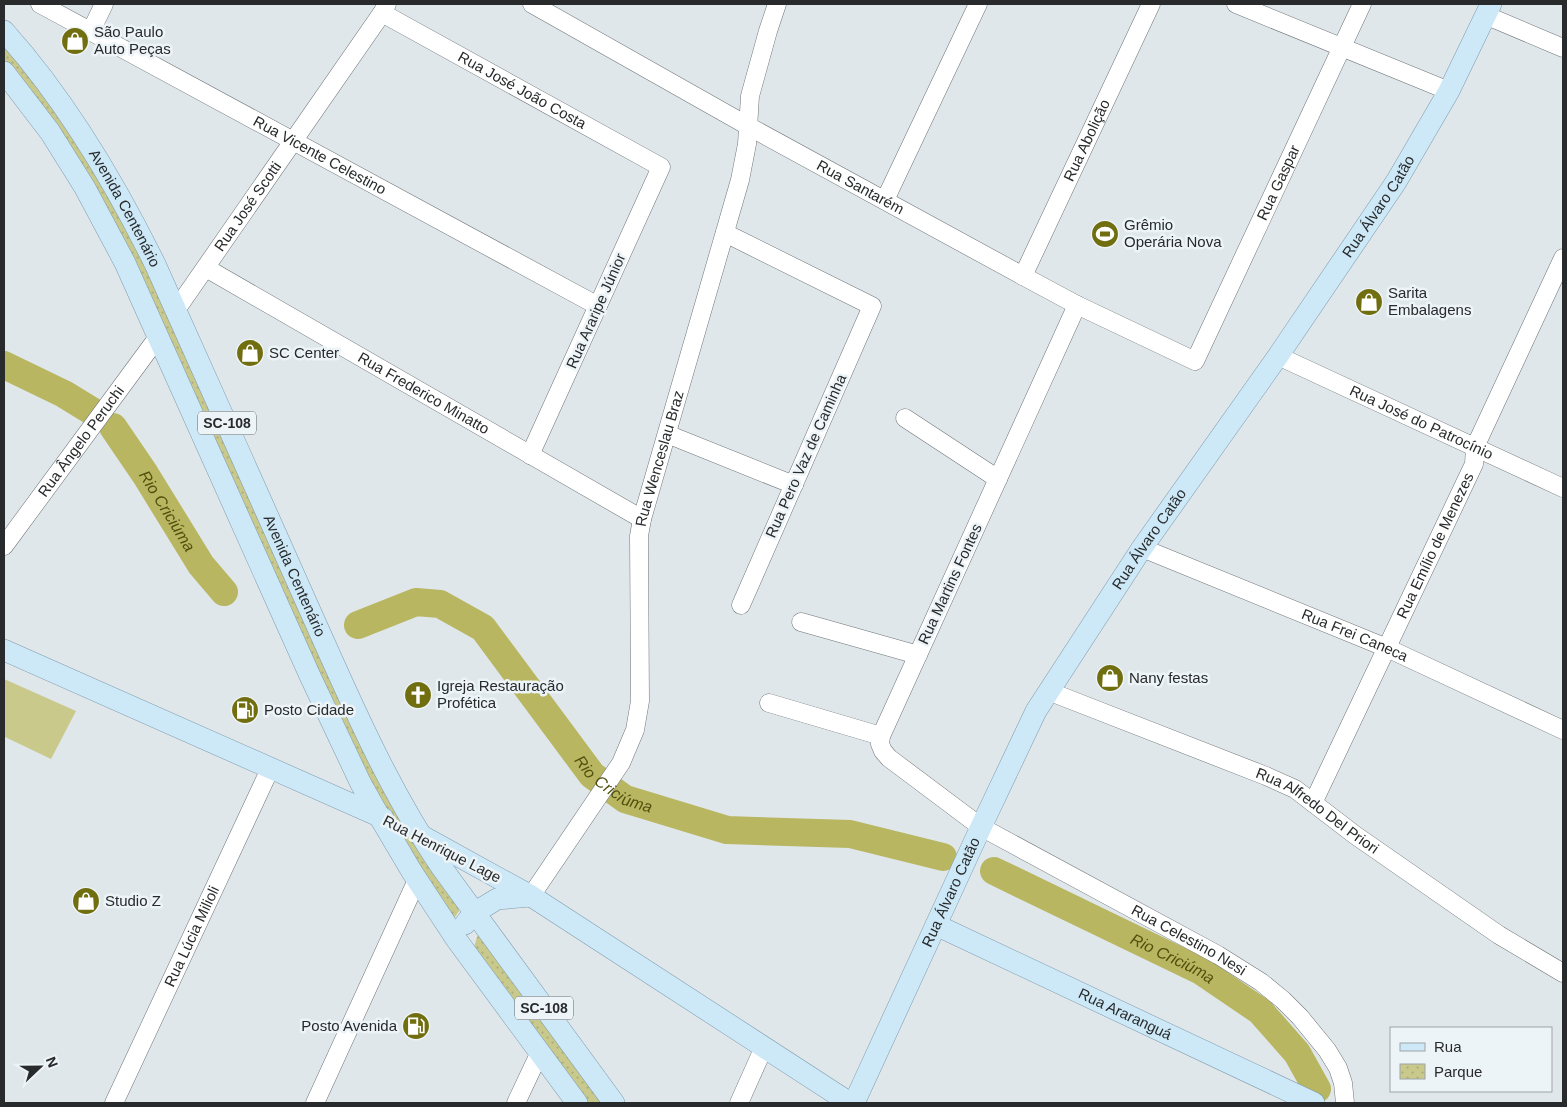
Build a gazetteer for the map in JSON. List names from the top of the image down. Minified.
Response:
{"streets":{"main road":["Rua Álvaro Catão","Avenida Centenário","SC-108","Rua Henrique Lage","Rua Araranguá"],"street":["Rua José João Costa","Rua Abolição","Rua Vicente Celestino","Rua Gaspar","Rua Santarém","Rua José Scotti","Rua Araripe Júnior","Rua Frederico Minatto","Rua José do Patrocínio","Rua Ângelo Peruchi","Rua Pero Vaz de Caminha","Rua Wenceslau Braz","Rua Emílio de Menezes","Rua Martins Fontes","Rua Frei Caneca","Rua Alfredo Del Priori","Rua Lúcia Milioli","Rua Celestino Nesi"]},"crossings":[["Rua José João Costa","Rua José Scotti"],["Rua José João Costa","Rua Araripe Júnior"],["Rua Abolição","Rua Santarém"],["Rua Vicente Celestino","Rua José Scotti"],["Rua Vicente Celestino","Rua Araripe Júnior"],["Rua Gaspar","Rua Santarém"],["Rua Santarém","Rua Wenceslau Braz"],["Rua Santarém","Rua Martins Fontes"],["Rua José Scotti","Avenida Centenário"],["Rua José Scotti","Rua Frederico Minatto"],["Rua Álvaro Catão","Rua José do Patrocínio"],["Rua Álvaro Catão","Rua Frei Caneca"],["Rua Álvaro Catão","Rua Alfredo Del Priori"],["Rua Álvaro Catão","Rua Celestino Nesi"],["Rua Álvaro Catão","Rua Araranguá"],["Avenida Centenário","Rua Ângelo Peruchi"],["Avenida Centenário","Rua Henrique Lage"],["Rua Araripe Júnior","Rua Frederico Minatto"],["Rua Frederico Minatto","Rua Wenceslau Braz"],["Rua José do Patrocínio","Rua Emílio de Menezes"],["Rua Pero Vaz de Caminha","Rua Wenceslau Braz"],["Rua Wenceslau Braz","Rua Henrique Lage"],["Rua Emílio de Menezes","Rua Frei Caneca"],["Rua Emílio de Menezes","Rua Alfredo Del Priori"],["Rua Henrique Lage","Rua Lúcia Milioli"]],"water":["Rio Criciúma"],"places":{"shop":["São Paulo Auto Peças","Sarita Embalagens","SC Center","Nany festas","Studio Z"],"sports":["Grêmio Operária Nova"],"church":["Igreja Restauração Profética"],"fuel station":["Posto Cidade","Posto Avenida"]},"legend":["Rua","Parque"],"north":"right"}
